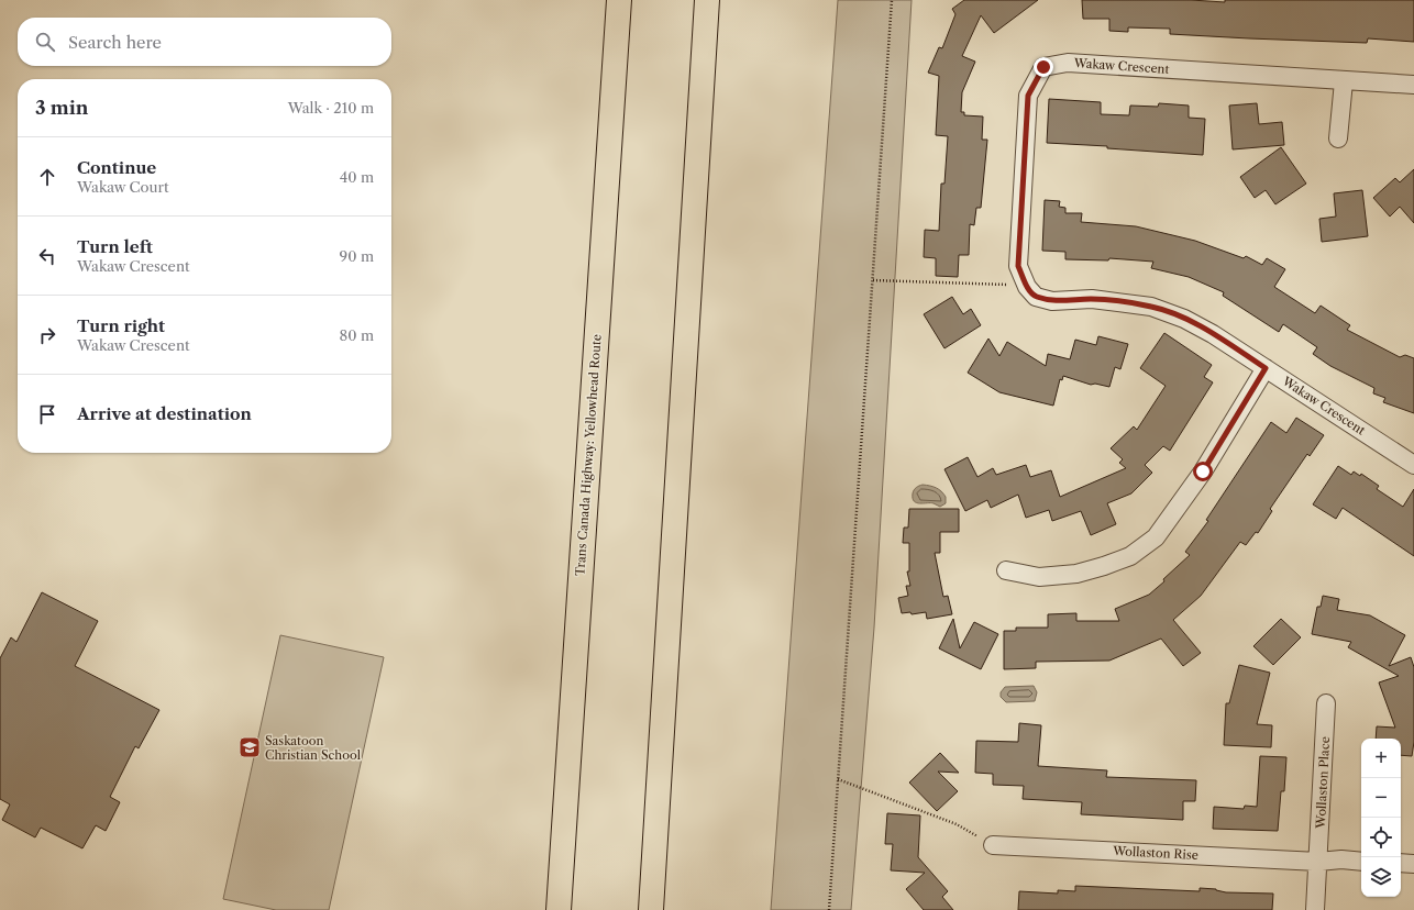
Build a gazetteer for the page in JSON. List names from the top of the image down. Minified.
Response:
{"streets":{"highway":["Trans Canada Highway: Yellowhead Route"],"street":["Wakaw Crescent","Wollaston Place","Wollaston Rise"]},"crossings":[["Wollaston Place","Wollaston Rise"]],"places":{"school or university":["Saskatoon Christian School"]},"page":{"search":"Search here","heading":["3 min","Walk · 210 m"],"list":[["Continue","Wakaw Court","40 m"],["Turn left","Wakaw Crescent","90 m"],["Turn right","Wakaw Crescent","80 m"],"Arrive at destination"],"map_buttons":["+","−"]}}
